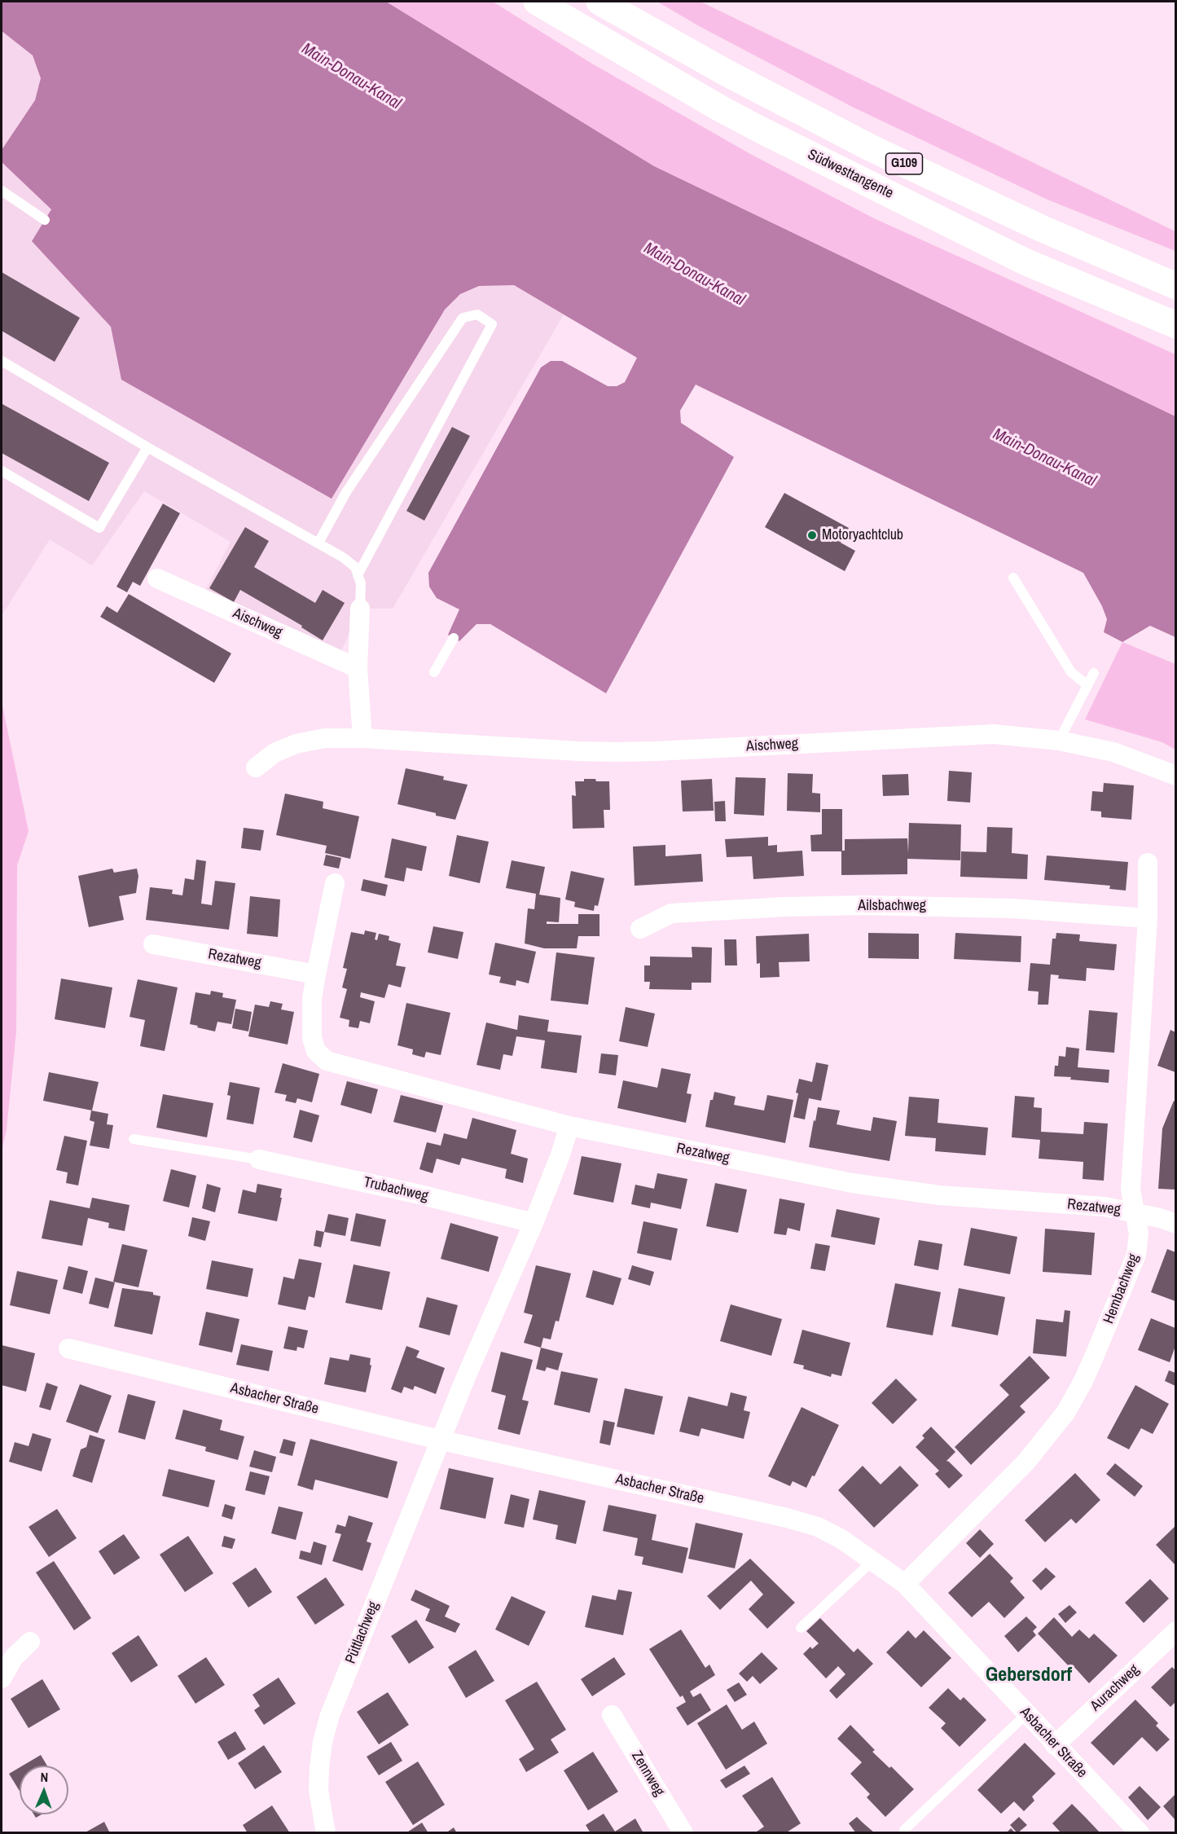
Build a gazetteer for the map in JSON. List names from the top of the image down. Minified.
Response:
{"streets":{"highway":["G109","Südwesttangente"],"street":["Aischweg","Ailsbachweg","Rezatweg","Trubachweg","Hembachweg","Asbacher Straße","Püttlachweg","Aurachweg","Zennweg"]},"crossings":[["Ailsbachweg","Hembachweg"],["Rezatweg","Hembachweg"],["Hembachweg","Asbacher Straße"],["Asbacher Straße","Püttlachweg"],["Asbacher Straße","Aurachweg"]],"districts":["Gebersdorf"],"water":["Main-Donau-Kanal"],"places":["Motoryachtclub"],"north":"top"}
